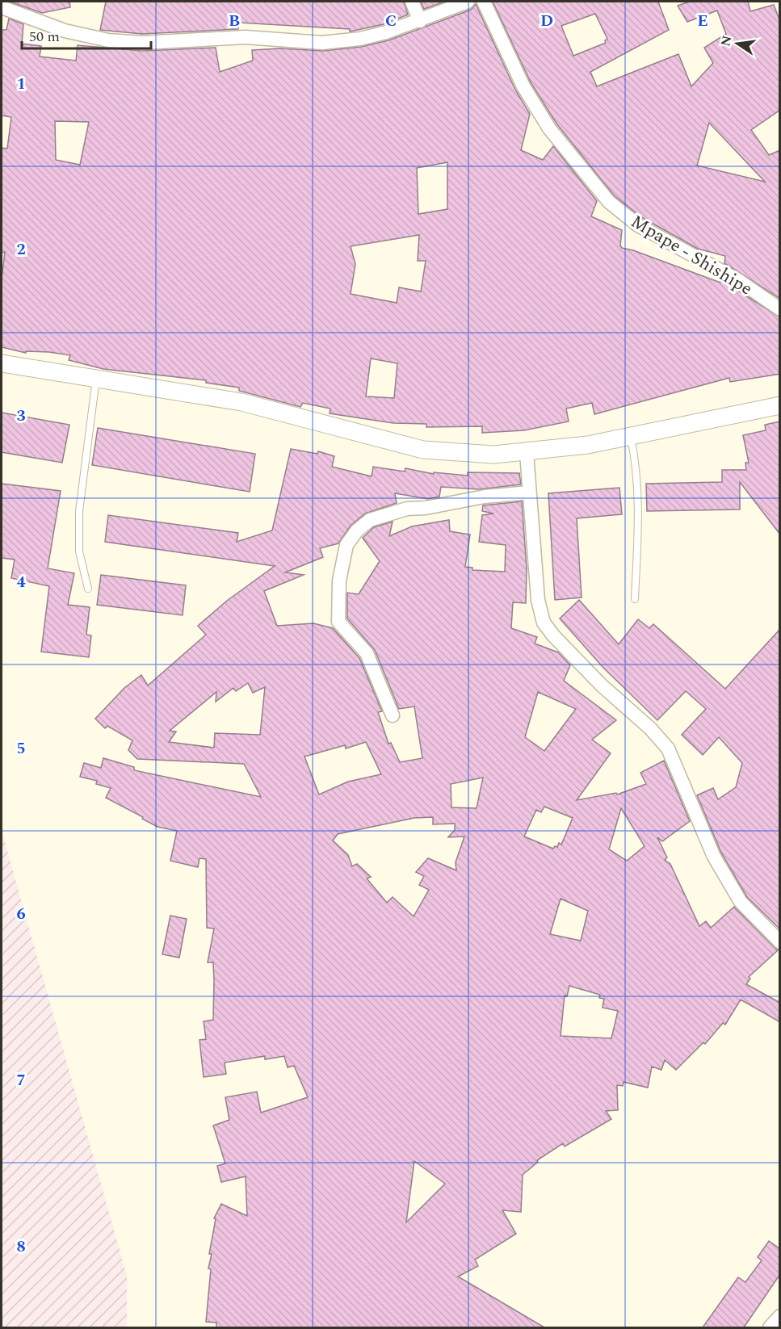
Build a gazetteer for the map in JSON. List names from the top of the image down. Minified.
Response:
{"streets":{"street":["Mpape - Shishipe"]},"scale_bar":"50 m","north":"left","grid":{"columns":["B","C","D","E"],"rows":["1","2","3","4","5","6","7","8"]}}
